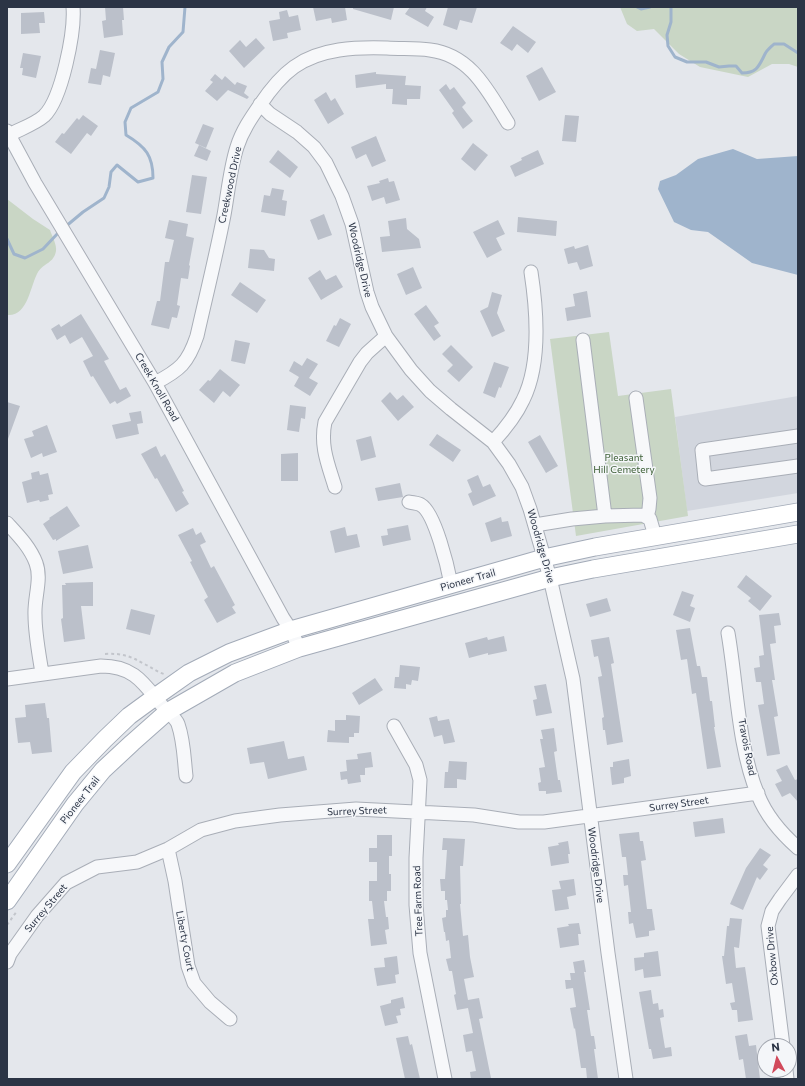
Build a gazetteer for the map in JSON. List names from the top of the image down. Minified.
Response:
{"streets":{"main road":["Pioneer Trail"],"street":["Creekwood Drive","Woodridge Drive","Creek Knoll Road","Travois Road","Surrey Street","Tree Farm Road","Liberty Court","Oxbow Drive"]},"crossings":[["Creekwood Drive","Woodridge Drive"],["Creekwood Drive","Creek Knoll Road"],["Woodridge Drive","Pioneer Trail"],["Woodridge Drive","Surrey Street"],["Creek Knoll Road","Pioneer Trail"],["Travois Road","Surrey Street"],["Surrey Street","Tree Farm Road"],["Surrey Street","Liberty Court"]],"parks":["Pleasant Hill Cemetery"],"north":"top"}
